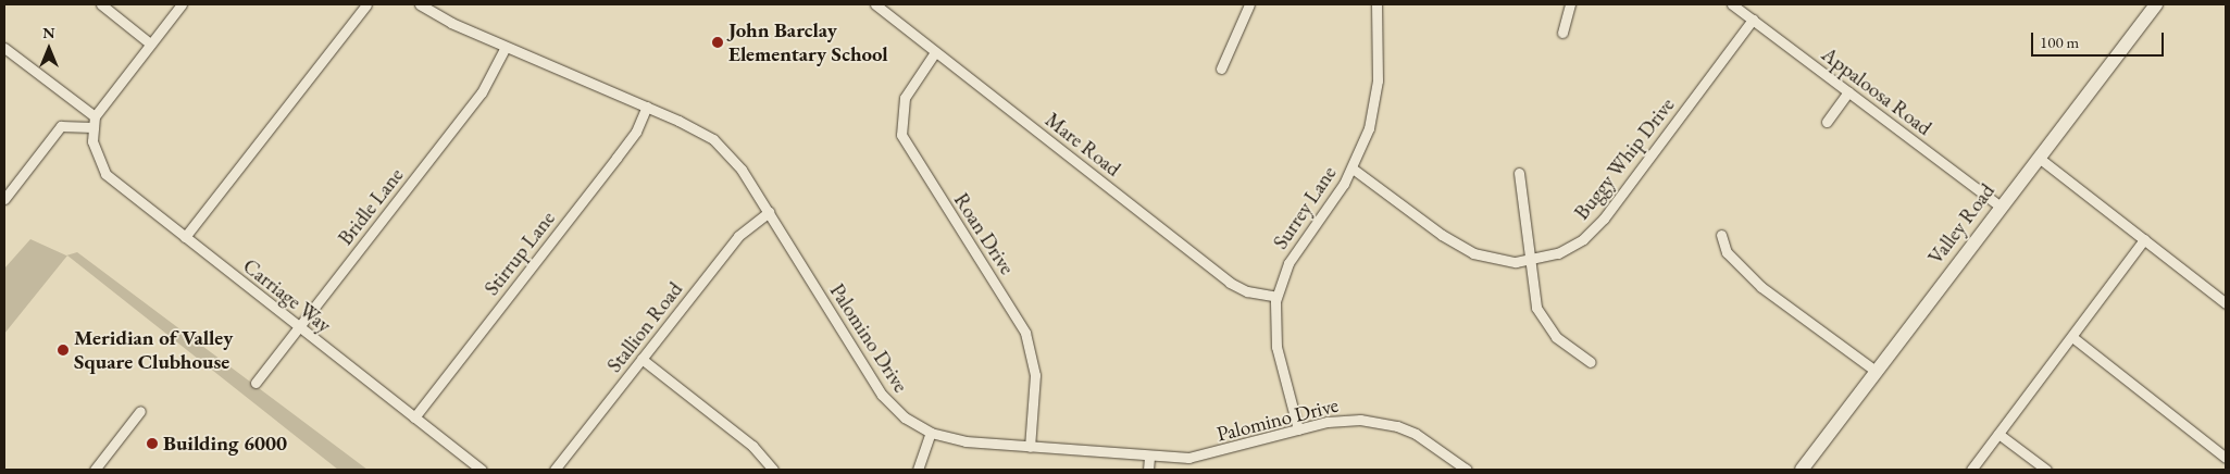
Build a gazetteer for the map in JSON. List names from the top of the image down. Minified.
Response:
{"streets":{"street":["Appaloosa Road","Mare Road","Buggy Whip Drive","Bridle Lane","Surrey Lane","Valley Road","Roan Drive","Stirrup Lane","Carriage Way","Stallion Road","Palomino Drive"]},"crossings":[["Appaloosa Road","Buggy Whip Drive"],["Appaloosa Road","Valley Road"],["Mare Road","Surrey Lane"],["Mare Road","Roan Drive"],["Buggy Whip Drive","Surrey Lane"],["Bridle Lane","Carriage Way"],["Bridle Lane","Palomino Drive"],["Surrey Lane","Palomino Drive"],["Roan Drive","Palomino Drive"],["Stirrup Lane","Carriage Way"],["Stirrup Lane","Palomino Drive"],["Stallion Road","Palomino Drive"]],"places":["John Barclay Elementary School","Meridian of Valley Square Clubhouse","Building 6000"],"scale_bar":"100 m","north":"top"}
